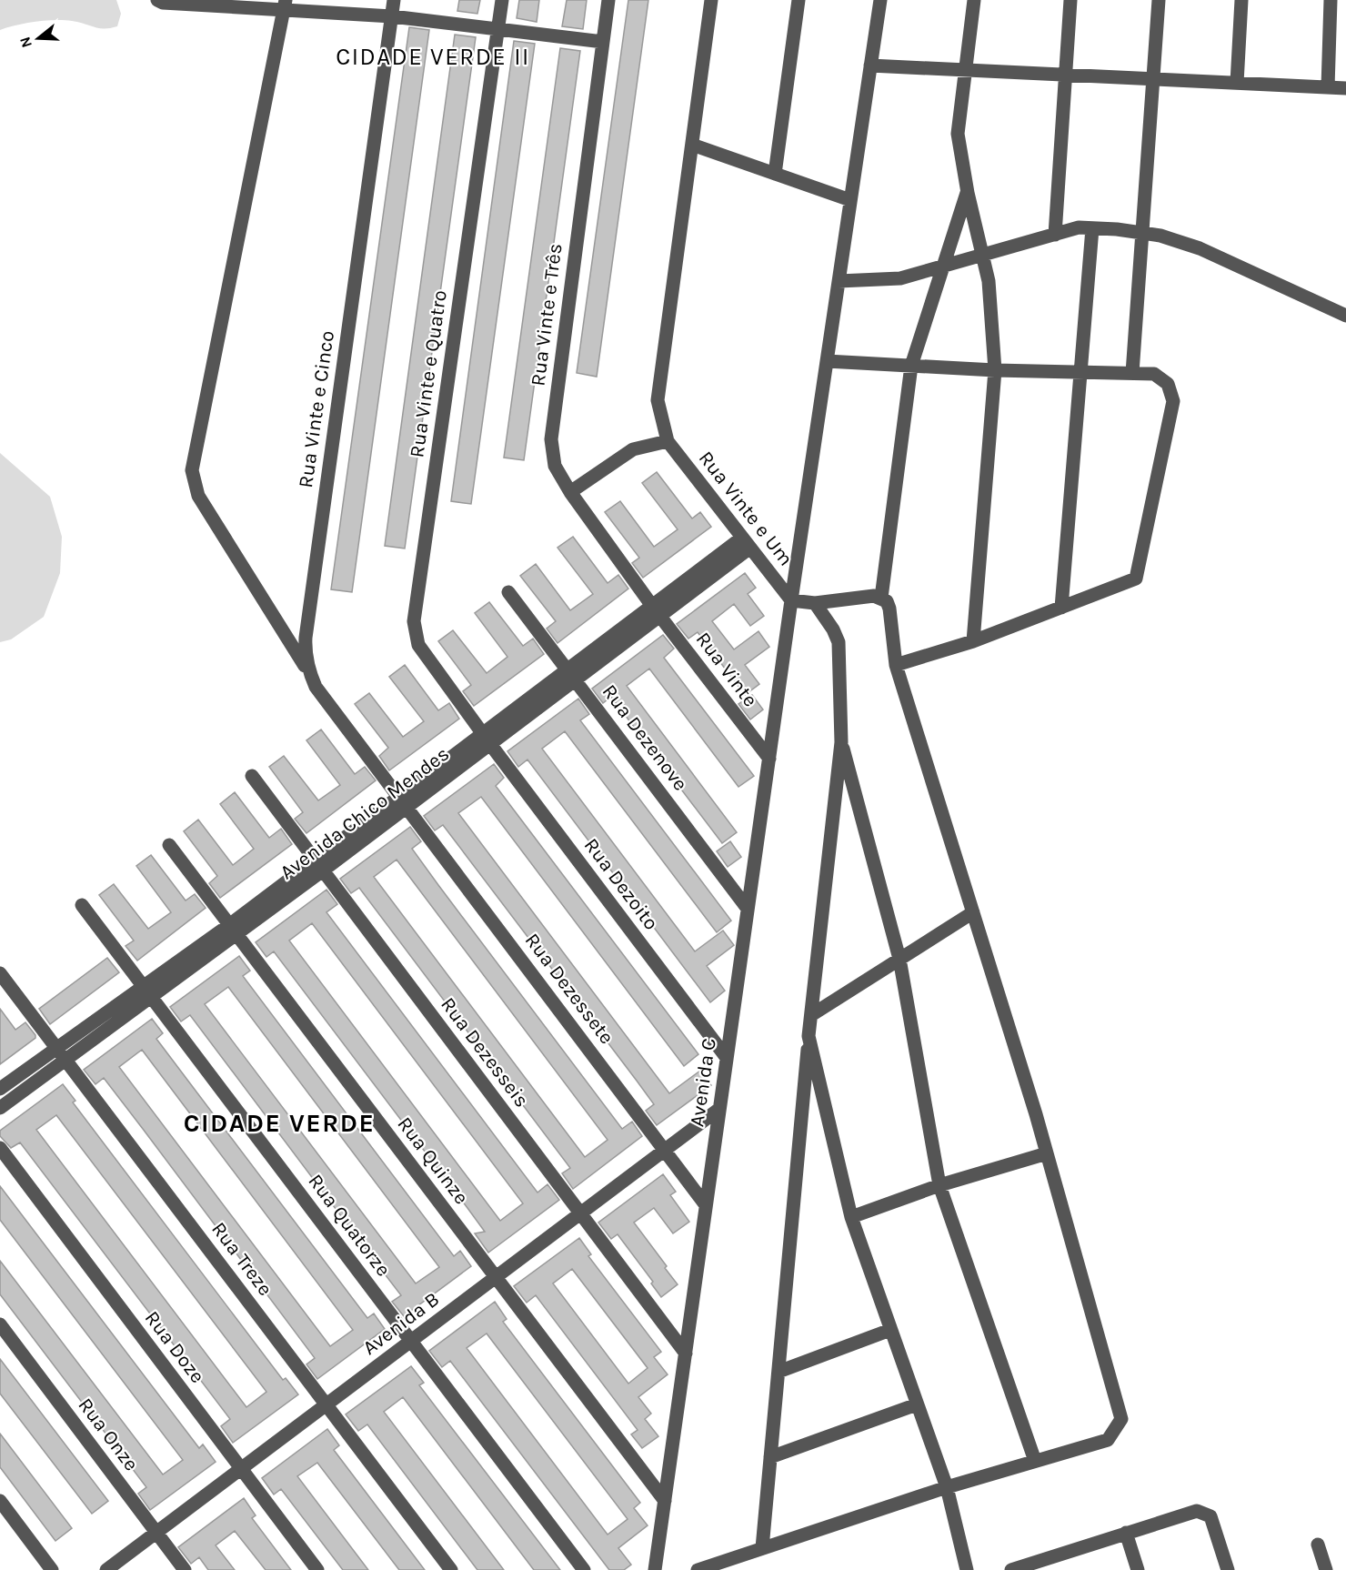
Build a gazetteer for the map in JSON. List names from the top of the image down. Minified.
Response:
{"streets":{"street":["Rua Vinte e Três","Rua Vinte e Quatro","Rua Vinte e Cinco","Rua Vinte e Um","Rua Vinte","Rua Dezenove","Avenida Chico Mendes","Rua Dezoito","Rua Dezessete","Rua Dezesseis","Avenida C","Rua Quinze","Rua Quatorze","Rua Treze","Avenida B","Rua Doze","Rua Onze"]},"crossings":[["Rua Vinte e Três","Rua Vinte"],["Rua Vinte e Três","Avenida Chico Mendes"],["Rua Vinte e Quatro","Avenida Chico Mendes"],["Rua Vinte e Quatro","Rua Dezoito"],["Rua Vinte e Cinco","Avenida Chico Mendes"],["Rua Vinte e Cinco","Rua Dezessete"],["Rua Vinte e Um","Avenida Chico Mendes"],["Rua Vinte e Um","Avenida C"],["Rua Vinte","Avenida Chico Mendes"],["Rua Vinte","Avenida C"],["Rua Dezenove","Avenida Chico Mendes"],["Rua Dezenove","Avenida C"],["Avenida Chico Mendes","Rua Dezoito"],["Avenida Chico Mendes","Rua Dezessete"],["Avenida Chico Mendes","Rua Dezesseis"],["Avenida Chico Mendes","Rua Quinze"],["Avenida Chico Mendes","Rua Quatorze"],["Avenida Chico Mendes","Rua Treze"],["Rua Dezoito","Avenida C"],["Rua Dezessete","Avenida C"],["Rua Dezessete","Avenida B"],["Rua Dezesseis","Avenida C"],["Rua Dezesseis","Avenida B"],["Avenida C","Rua Quinze"],["Avenida C","Avenida B"],["Rua Quinze","Avenida B"],["Rua Quatorze","Avenida B"],["Rua Treze","Avenida B"],["Avenida B","Rua Doze"],["Avenida B","Rua Onze"]],"districts":["CIDADE VERDE II","CIDADE VERDE"],"north":"left"}
